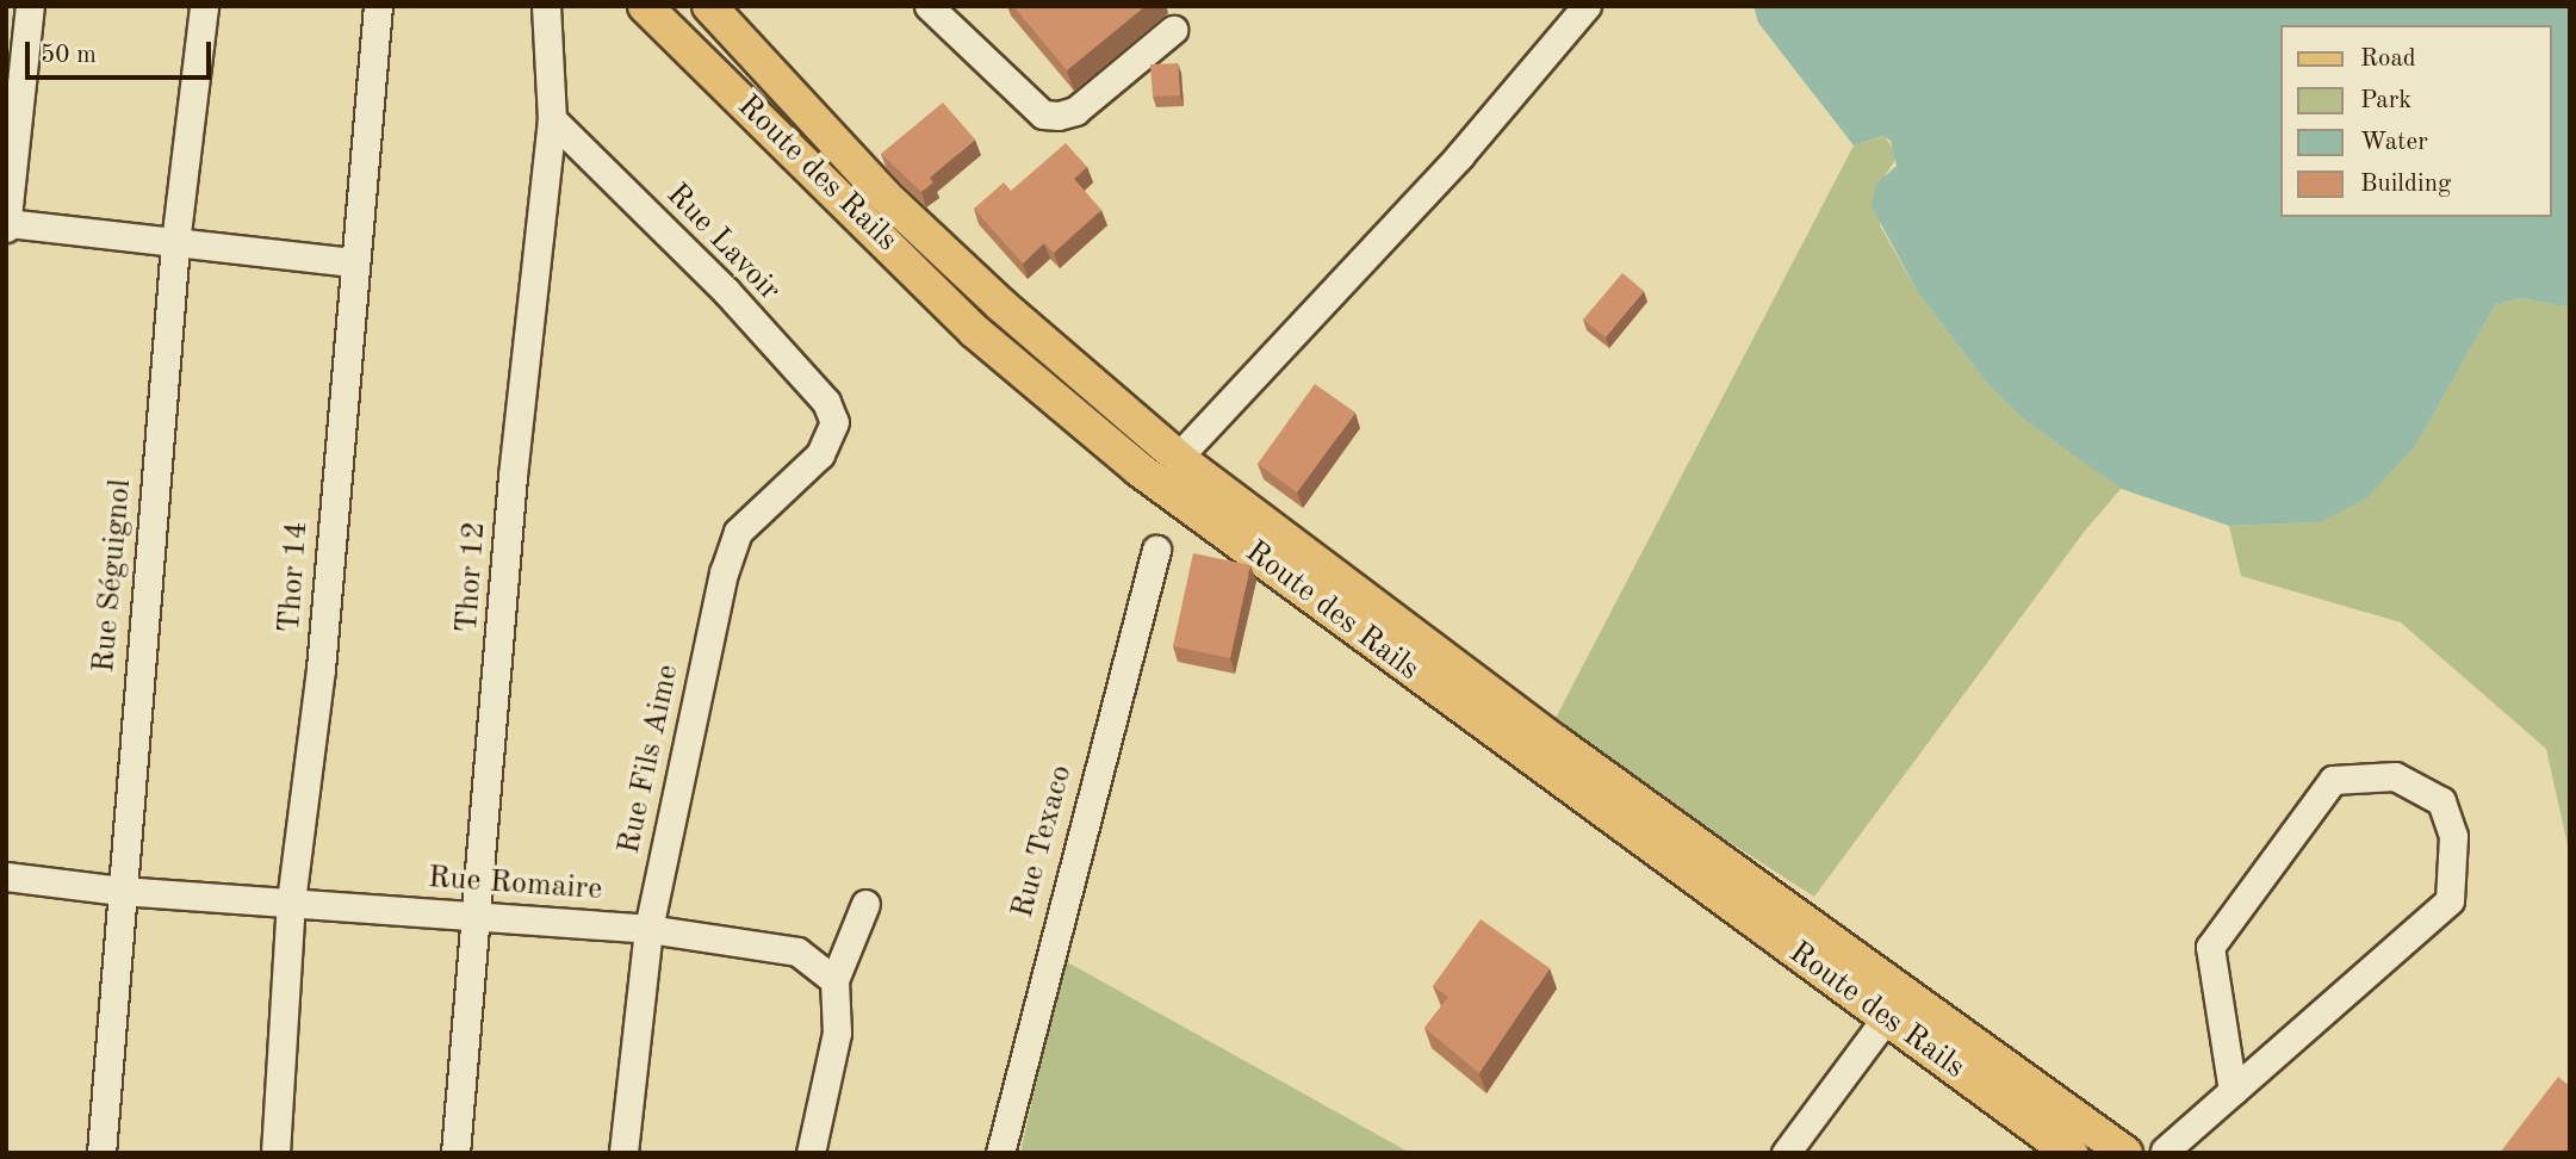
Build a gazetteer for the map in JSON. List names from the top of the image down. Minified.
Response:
{"streets":{"main road":["Route des Rails"],"street":["Rue Lavoir","Rue Séguignol","Thor 14","Thor 12","Rue Fils Aime","Rue Texaco","Rue Romaire"]},"crossings":[["Rue Lavoir","Thor 12"],["Rue Lavoir","Rue Fils Aime"],["Rue Séguignol","Rue Romaire"],["Thor 14","Rue Romaire"],["Thor 12","Rue Romaire"],["Rue Fils Aime","Rue Romaire"]],"legend":["Road","Park","Water","Building"],"scale_bar":"50 m"}
